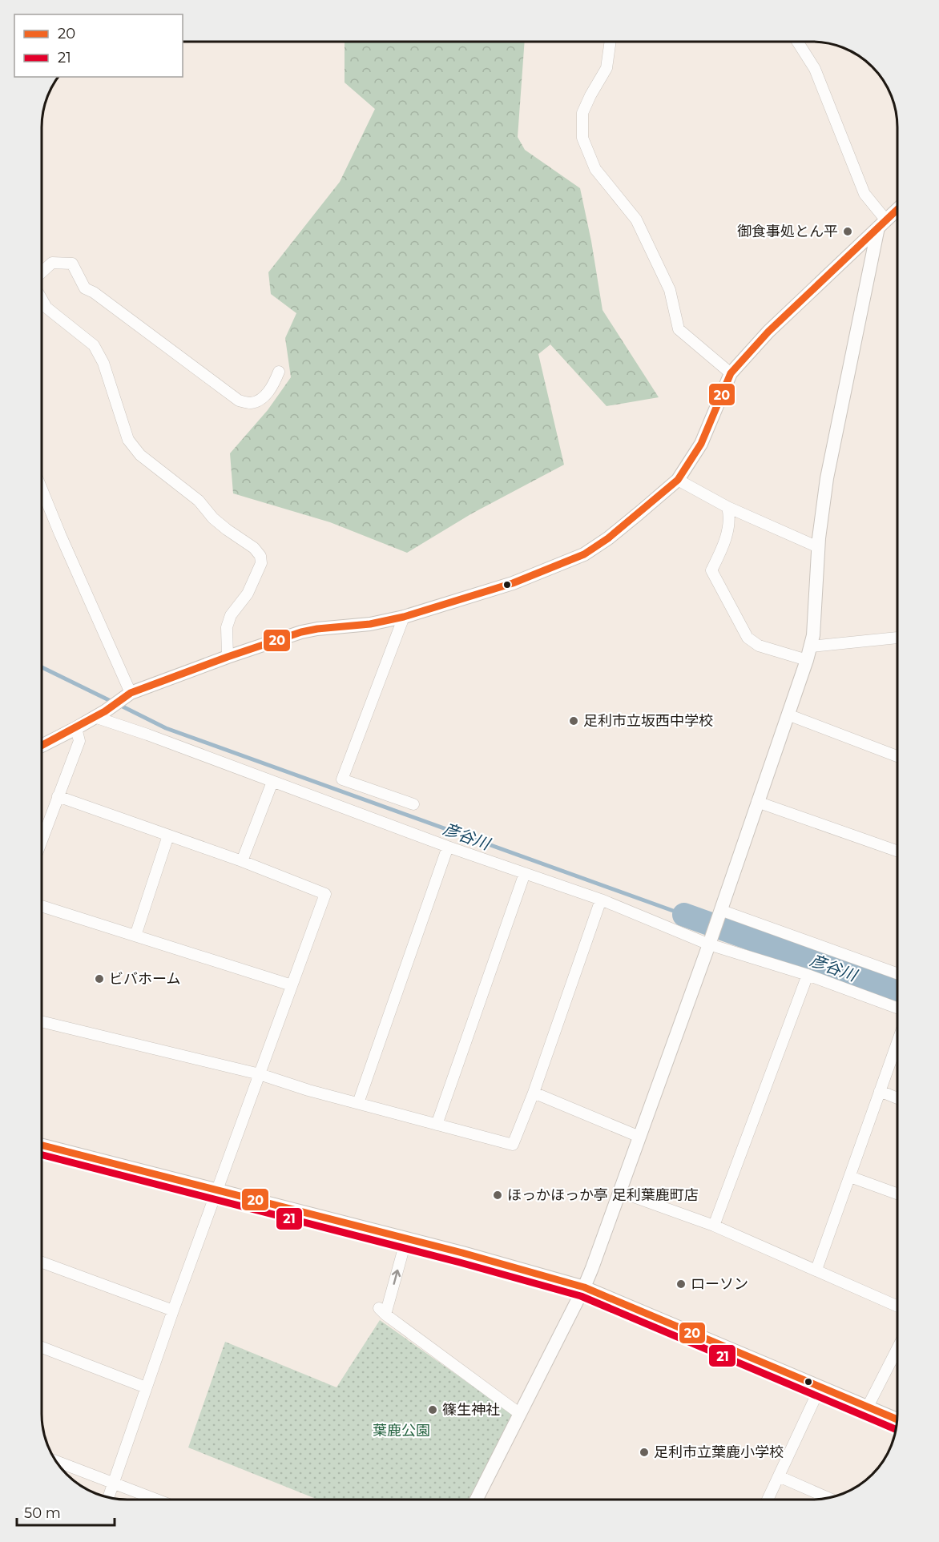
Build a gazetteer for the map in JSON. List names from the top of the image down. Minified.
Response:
{"water":["彦谷川"],"parks":["葉鹿公園"],"places":["御食事処とん平","足利市立坂西中学校","ビバホーム","ほっかほっか亭 足利葉鹿町店","ローソン","篠生神社","足利市立葉鹿小学校"],"lines":["transit line 20","transit line 21"],"legend":["20","21"],"scale_bar":"50 m"}
